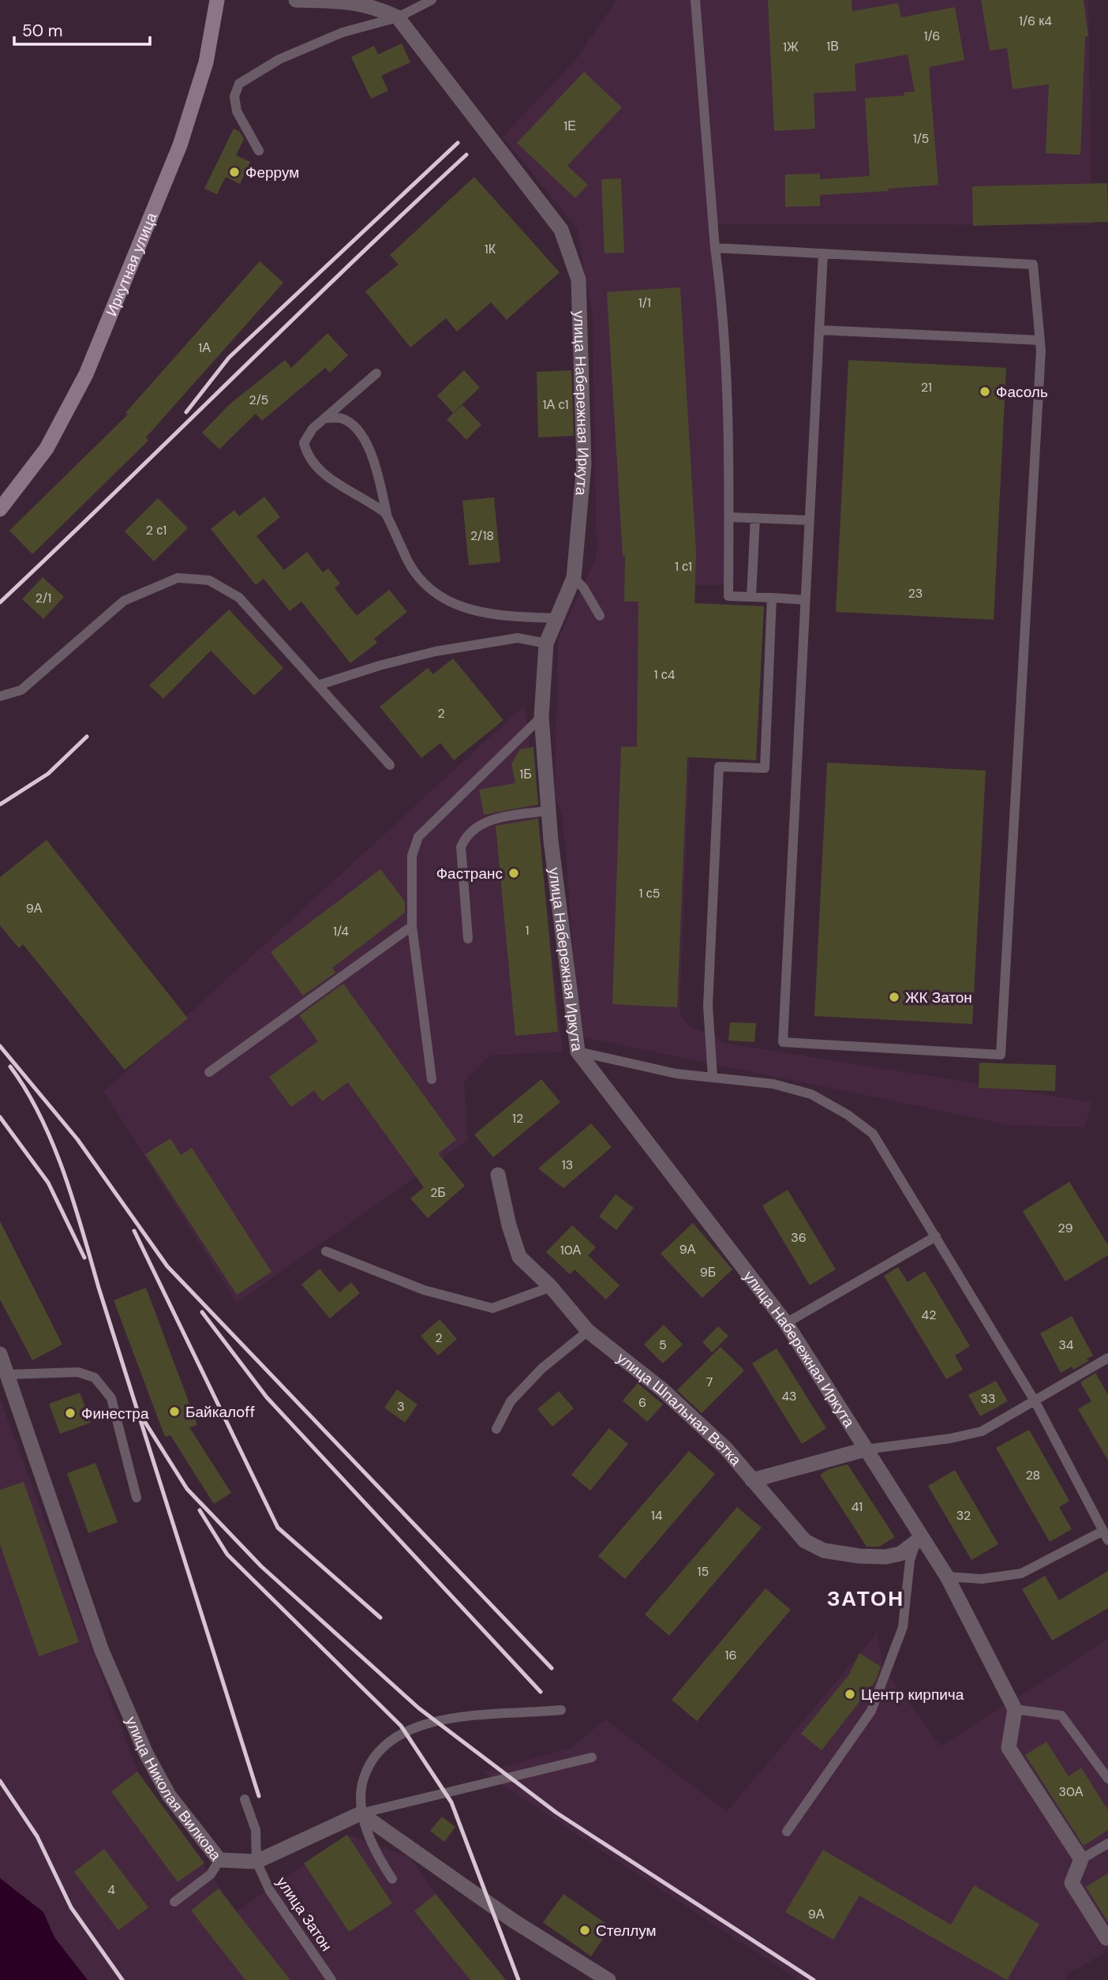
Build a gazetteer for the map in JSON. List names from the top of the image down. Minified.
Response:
{"streets":{"main road":["Иркутная улица"],"street":["улица Набережная Иркута","улица Шпальная Ветка","улица Николая Вилкова"],"lane":["улица Затон"]},"crossings":[["улица Набережная Иркута","улица Шпальная Ветка"],["улица Николая Вилкова","улица Затон"]],"districts":["ЗАТОН"],"places":["Феррум","Фасоль","Фастранс","ЖК Затон","Байкалoff","Финестра","Центр кирпича","Стеллум"],"house_numbers":["1/6 к4","1/6","1В","1Ж","1Е","1/5","1К","1/1","1А","21","2/5","1А с1","2 с1","2/18","1 с1","23","2/1","1 с4","2","1Б","1 с5","9А","1","1/4","12","13","2Б","29","36","9А","10А","9Б","42","2","5","34","7","43","33","6","3","28","41","14","32","15","16","30А","4","9А"],"scale_bar":"50 m"}
